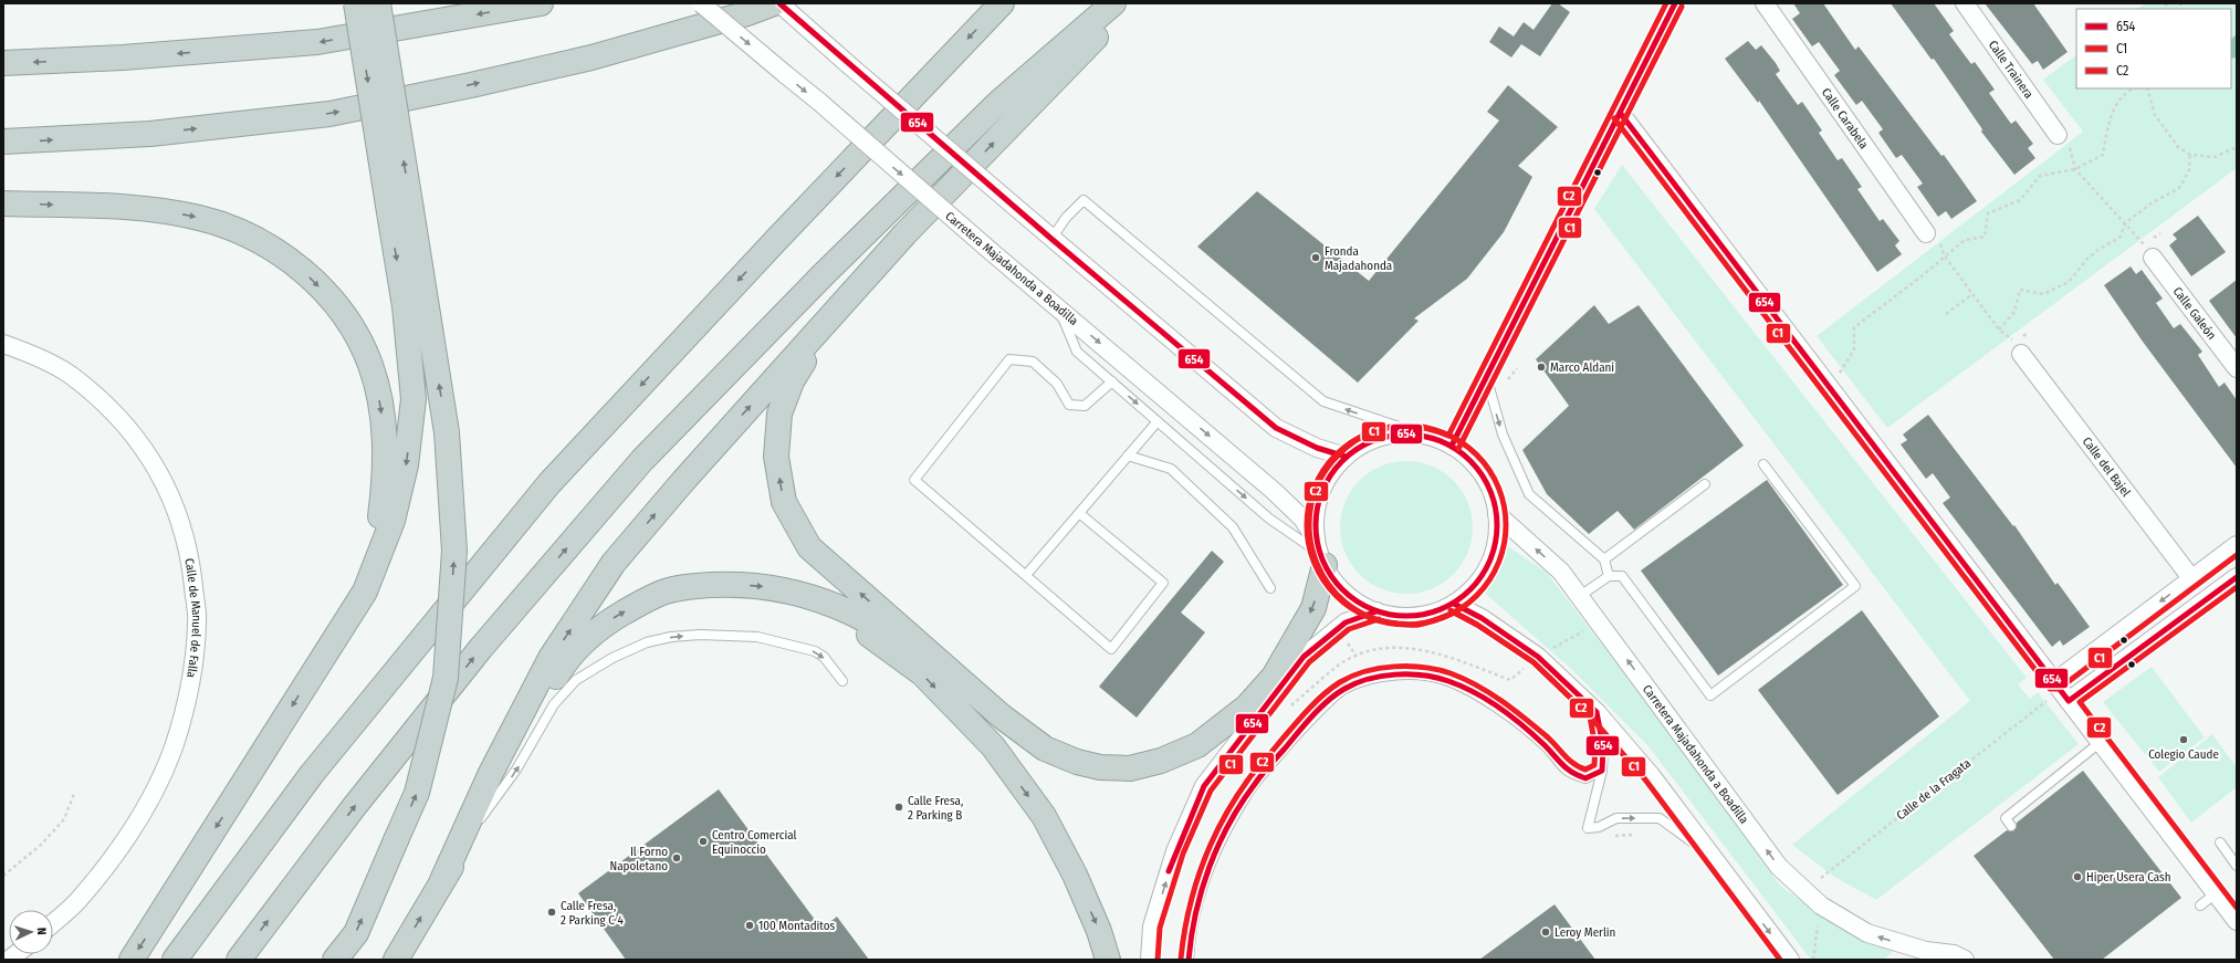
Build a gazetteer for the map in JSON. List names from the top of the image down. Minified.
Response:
{"streets":{"street":["Calle Trainera","Calle Carabela","Carretera Majadahonda a Boadilla","Calle Galeón","Calle del Bajel","Calle de Manuel de Falla"],"path":["Calle de la Fragata"]},"places":["Fronda Majadahonda","Marco Aldani","Colegio Caude","Calle Fresa, 2 Parking B","Centro Comercial Equinoccio","Il Forno Napoletano","Hiper Usera Cash","Calle Fresa, 2 Parking C 4","100 Montaditos","Leroy Merlin"],"lines":["transit line 654","transit line C2","transit line C1"],"legend":["654","C1","C2"],"north":"right"}
